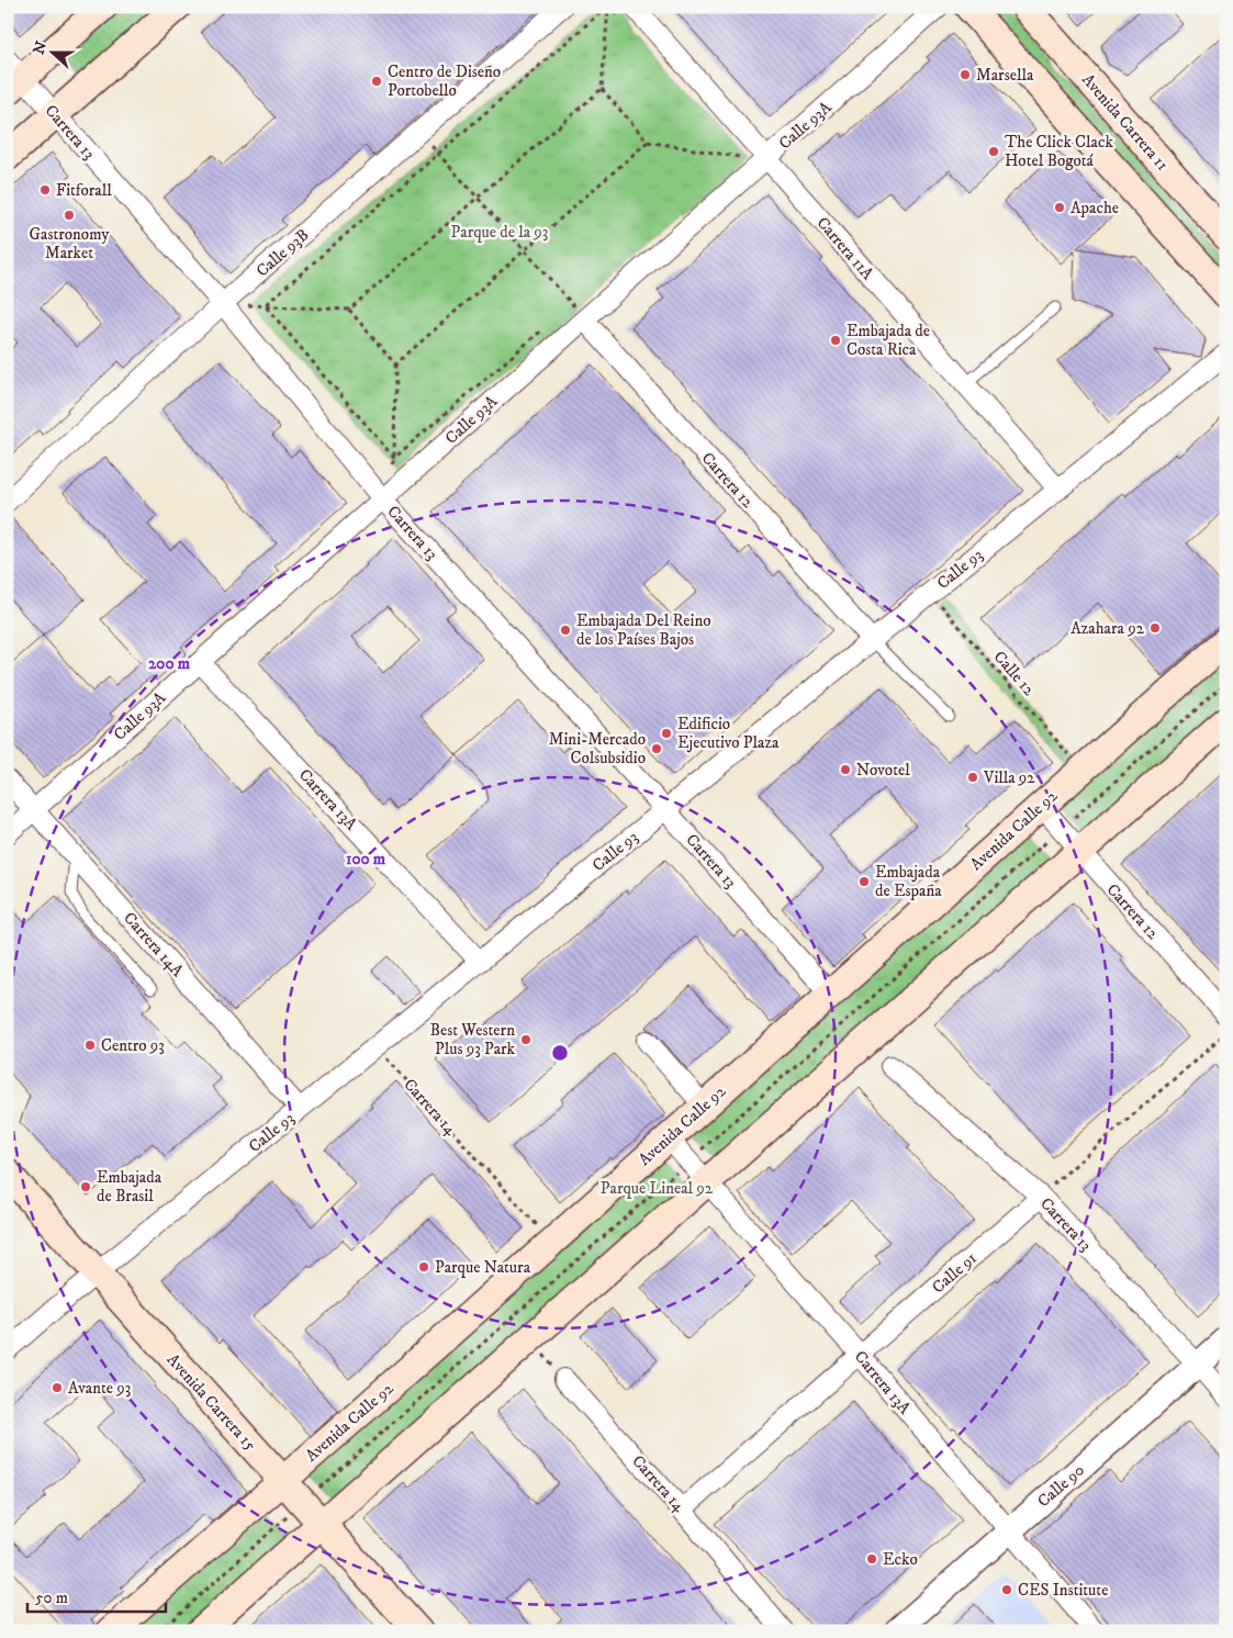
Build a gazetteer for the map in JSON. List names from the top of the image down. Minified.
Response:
{"streets":{"main road":["Avenida Carrera 11","Avenida Calle 92","Avenida Carrera 15"],"street":["Calle 93A","Carrera 13","Carrera 11A","Calle 93B","Carrera 12","Calle 93","Carrera 13A","Carrera 14A","Carrera 14","Calle 91","Calle 90"],"path":["Calle 12"]},"crossings":[["Calle 93A","Carrera 13"],["Calle 93A","Carrera 11A"],["Calle 93A","Carrera 12"],["Calle 93A","Carrera 13A"],["Calle 93A","Carrera 14A"],["Carrera 13","Calle 93B"],["Carrera 13","Calle 93"],["Carrera 13","Avenida Calle 92"],["Carrera 13","Calle 91"],["Carrera 13","Calle 90"],["Carrera 11A","Calle 93"],["Carrera 12","Calle 93"],["Carrera 12","Avenida Calle 92"],["Calle 93","Calle 12"],["Calle 93","Carrera 13A"],["Calle 93","Carrera 14A"],["Calle 93","Carrera 14"],["Calle 93","Avenida Carrera 15"],["Calle 12","Avenida Calle 92"],["Carrera 13A","Avenida Calle 92"],["Carrera 13A","Calle 91"],["Carrera 13A","Calle 90"],["Avenida Calle 92","Carrera 14"],["Avenida Calle 92","Avenida Carrera 15"],["Carrera 14","Calle 91"]],"parks":["Parque de la 93","Parque Lineal 92"],"places":["Marsella","Centro de Diseño Portobello","The Click Clack Hotel Bogotá","Fitforall","Apache","Gastronomy Market","Embajada de Costa Rica","Azahara 92","Embajada Del Reino de los Países Bajos","Edificio Ejecutivo Plaza","Mini-Mercado Colsubsidio","Novotel","Villa 92","Embajada de España","Best Western Plus 93 Park","Centro 93","Embajada de Brasil","Parque Natura","Avante 93","Ecko","CES Institute"],"scale_bar":"50 m","north":"left","rings":["200 m","100 m"]}
